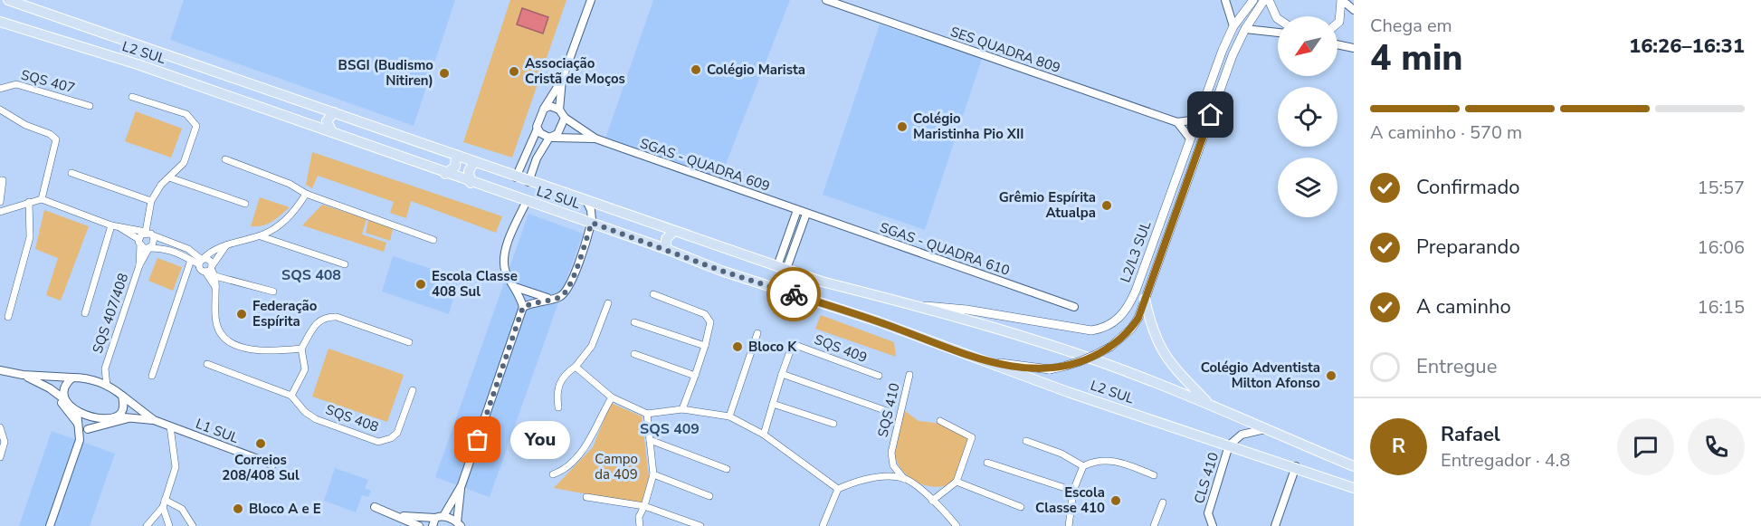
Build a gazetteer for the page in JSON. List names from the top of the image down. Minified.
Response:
{"streets":{"main road":["L2 SUL","L2/L3 SUL"],"street":["SES QUADRA 809","SQS 407","SGAS - QUADRA 609","SGAS - QUADRA 610","SQS 407/408","SQS 409","SQS 410","SQS 408","L1 SUL","CLS 410"]},"crossings":[["SES QUADRA 809","L2/L3 SUL"],["L2 SUL","L2/L3 SUL"],["L2 SUL","CLS 410"],["SGAS - QUADRA 609","SGAS - QUADRA 610"],["SQS 407/408","L1 SUL"]],"districts":["SQS 408","SQS 409"],"parks":["Campo da 409"],"places":["Colégio Marista","Associação Cristã de Moços","BSGI (Budismo Nitiren)","Colégio Maristinha Pio XII","Grêmio Espírita Atualpa","Escola Classe 408 Sul","Federação Espírita","Bloco K","Colégio Adventista Milton Afonso","You","Correios 208/408 Sul","Escola Classe 410","Bloco A e E"],"north":"bottom left","page":{"heading":["4 min","Chega em","16:26–16:31"],"panel":["Rafael","Entregador · 4.8"],"bar":"A caminho · 570 m","list":[["Confirmado","15:57"],["Preparando","16:06"],["A caminho","16:15"],"Entregue"],"round":"R","bubble":"You"}}
